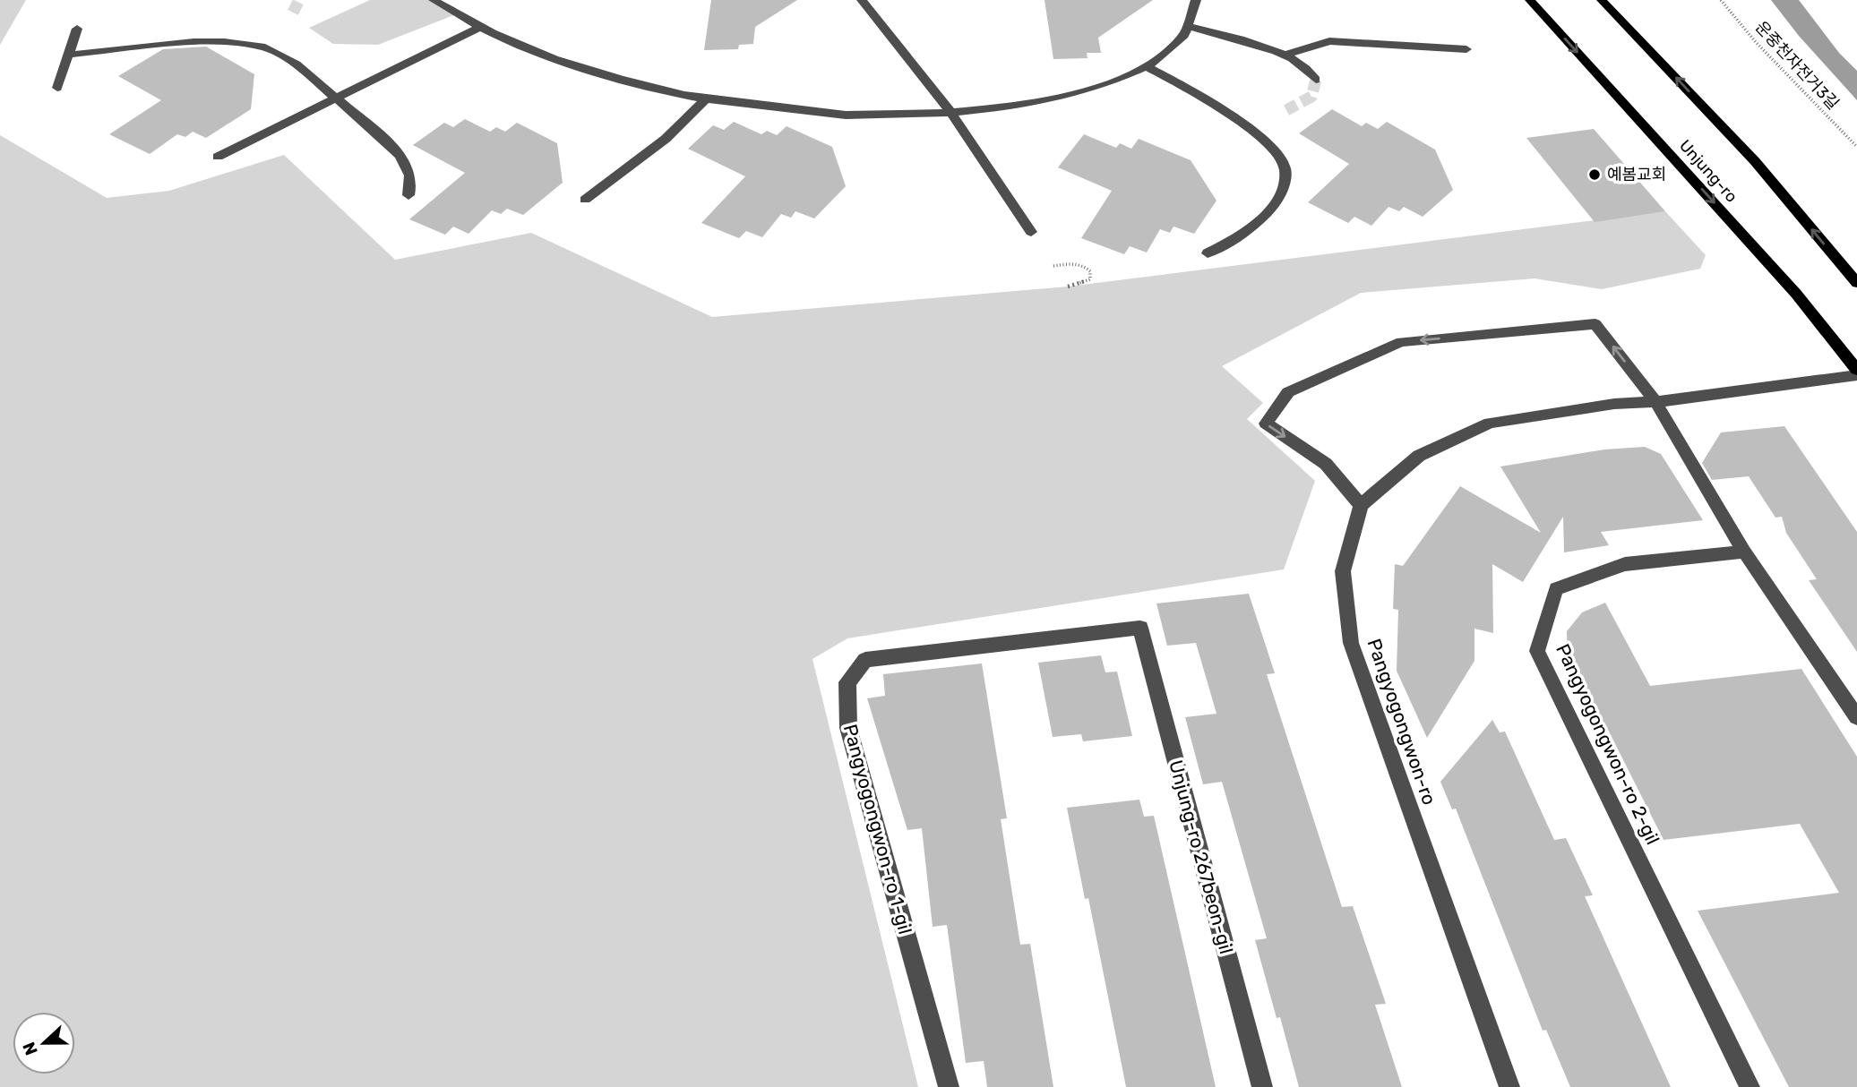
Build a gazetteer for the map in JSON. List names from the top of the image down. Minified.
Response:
{"streets":{"main road":["Unjung-ro"],"street":["Pangyogongwon-ro","Pangyogongwon-ro 2-gil","Pangyogongwon-ro 1-gil","Unjung-ro 267beon-gil"],"path":["운중천자전거3길"]},"crossings":[["Pangyogongwon-ro 1-gil","Unjung-ro 267beon-gil"]],"places":["예봄교회"],"north":"left"}
